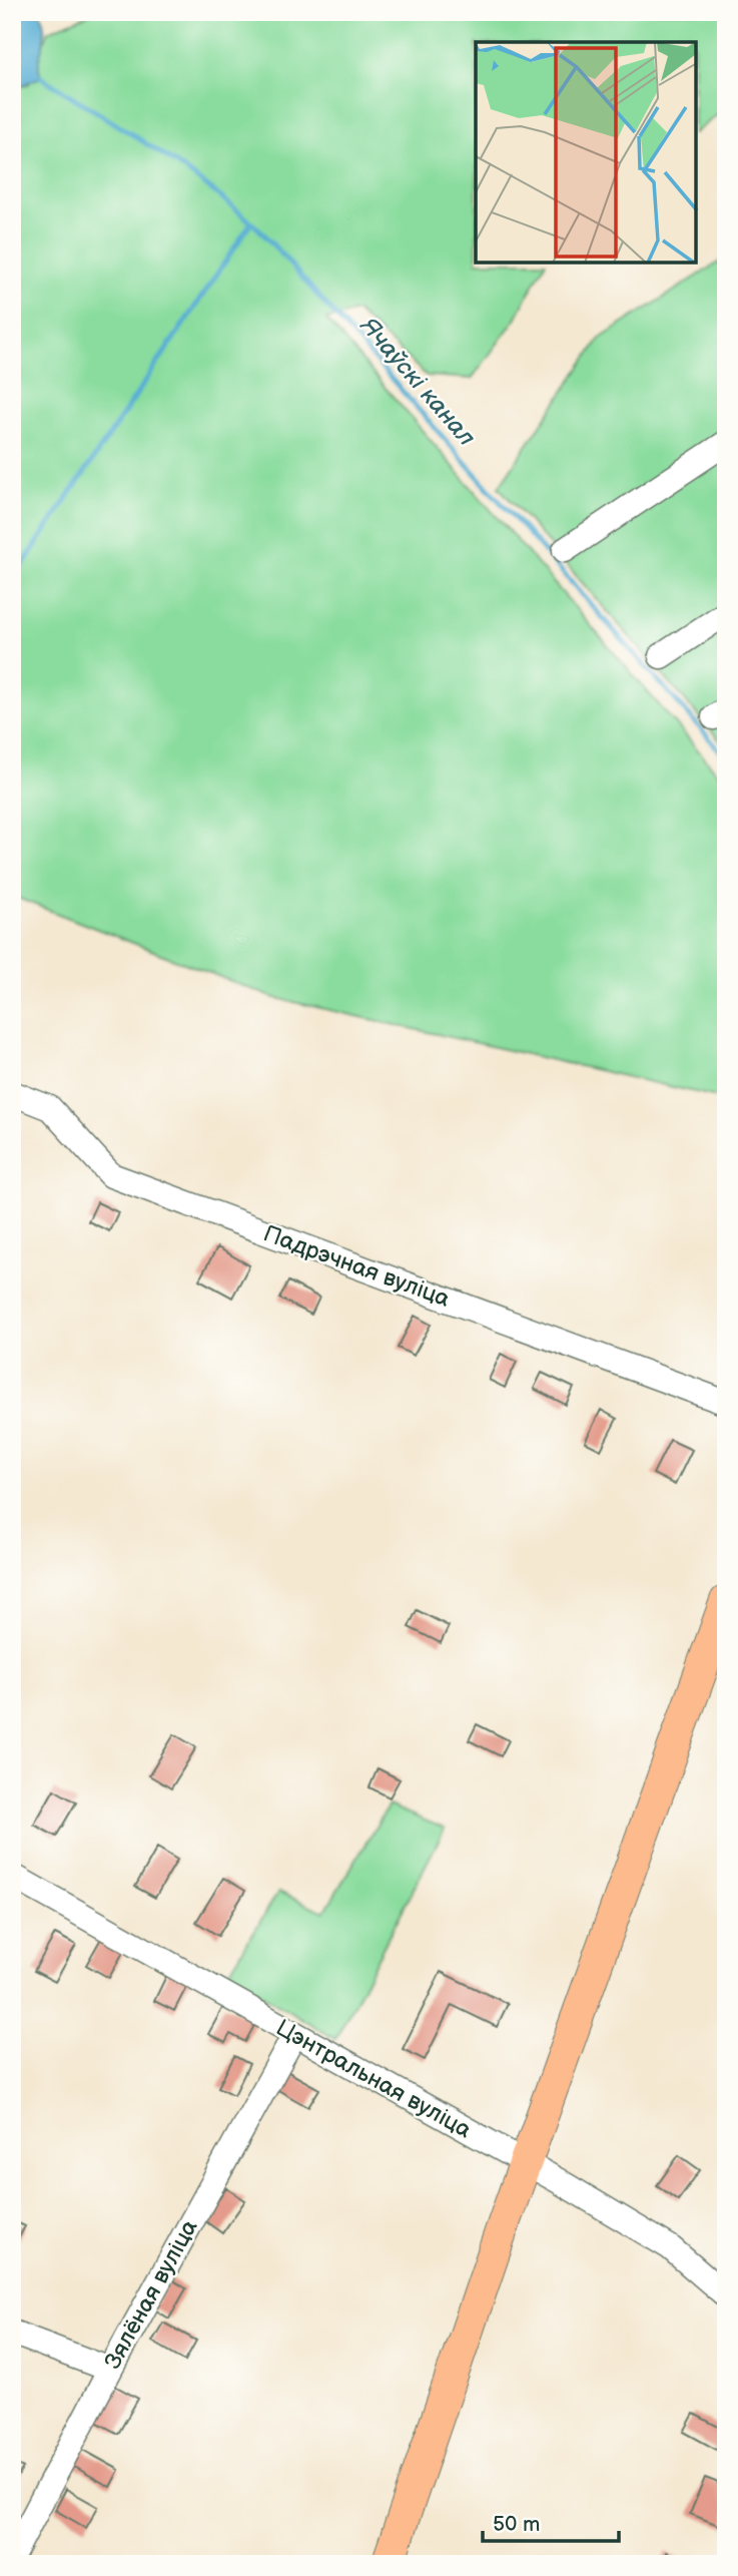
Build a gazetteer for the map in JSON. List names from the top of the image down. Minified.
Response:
{"streets":{"street":["Падрэчная вуліца","Цэнтральная вуліца","Зялёная вуліца"]},"crossings":[["Цэнтральная вуліца","Зялёная вуліца"]],"water":["Ячаўскі канал"],"scale_bar":"50 m"}
